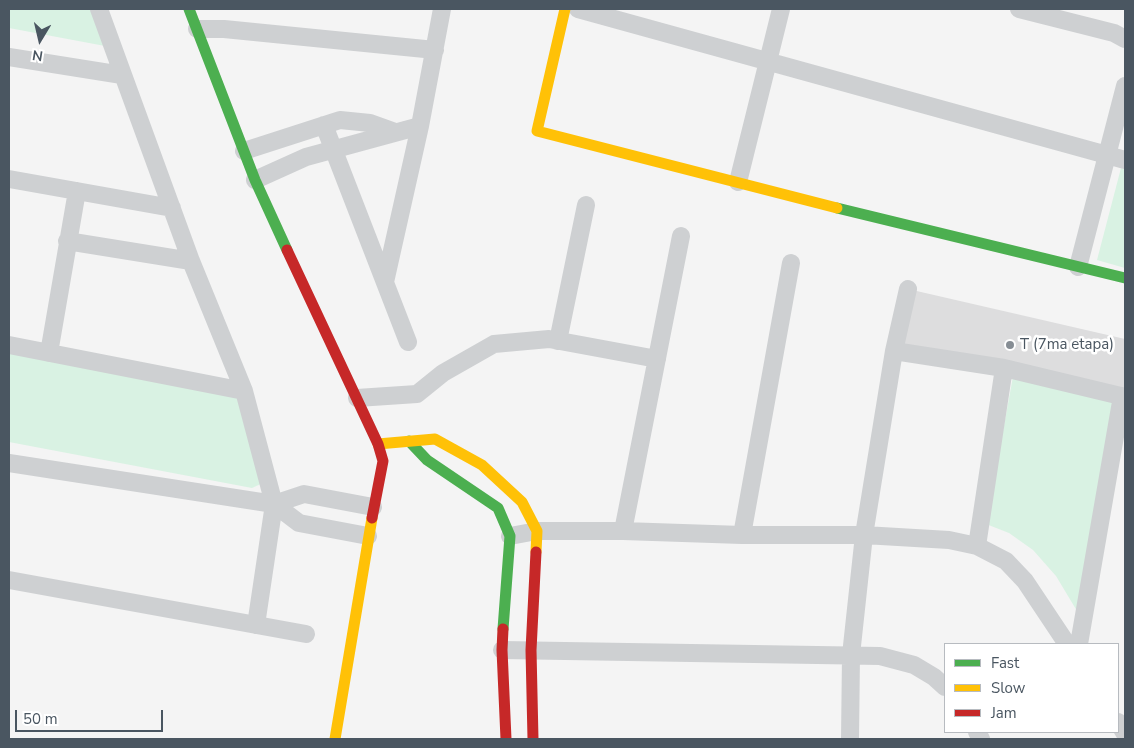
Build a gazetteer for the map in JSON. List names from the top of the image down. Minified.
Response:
{"places":["T (7ma etapa)"],"legend":["Fast","Slow","Jam"],"scale_bar":"50 m","north":"bottom"}
